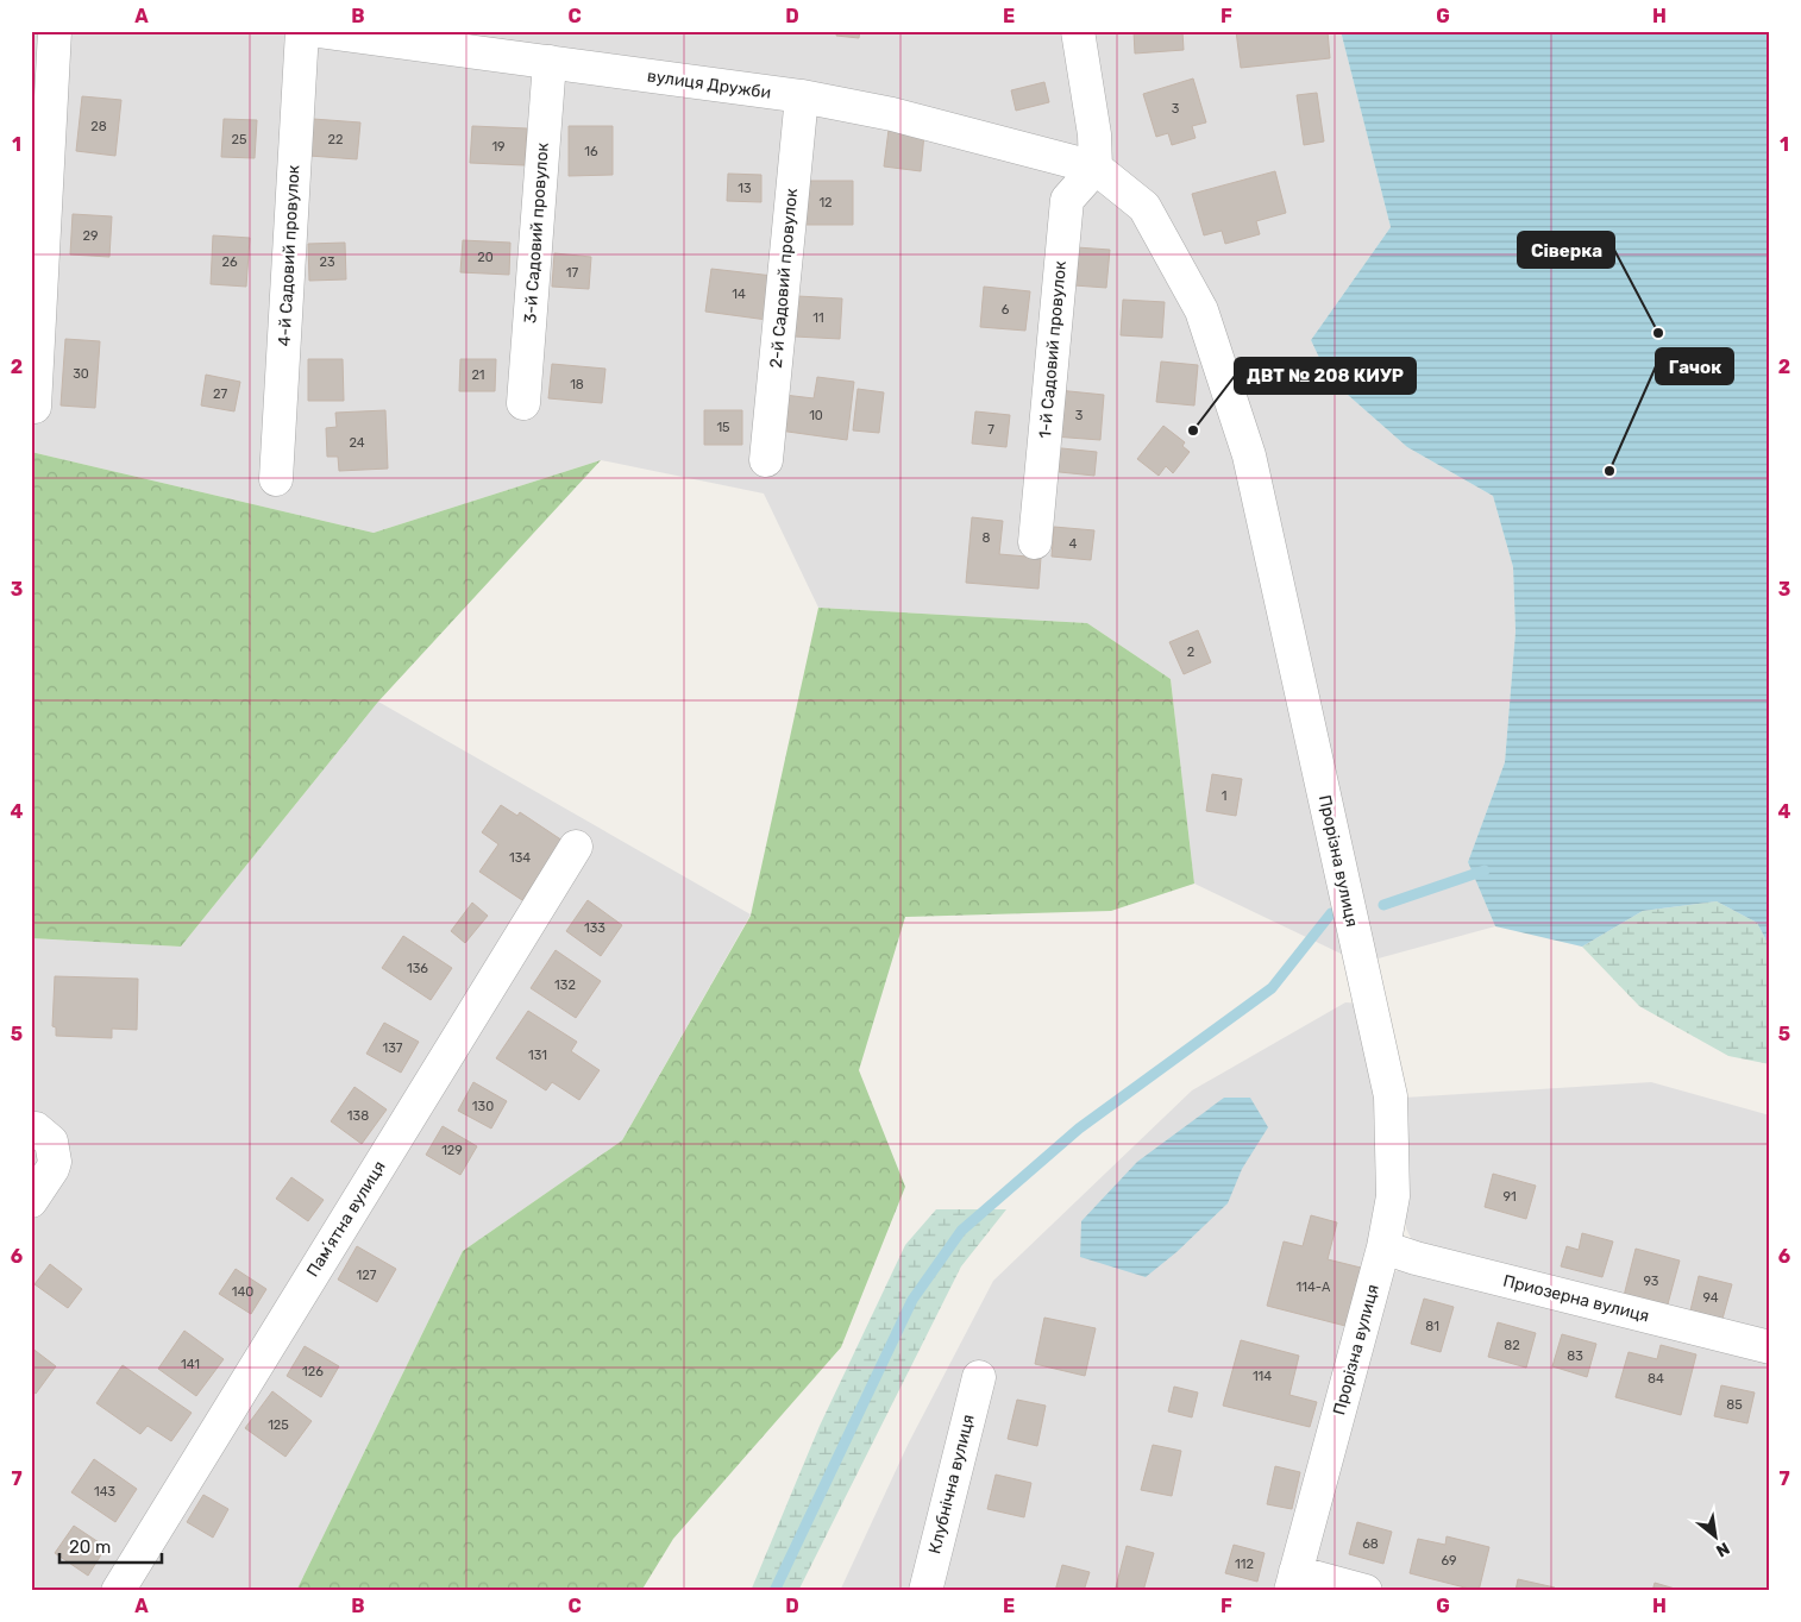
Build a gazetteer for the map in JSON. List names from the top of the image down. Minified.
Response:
{"streets":{"street":["вулиця Дружби","3-й Садовий провулок","4-й Садовий провулок","2-й Садовий провулок","1-й Садовий провулок","Прорізна вулиця","Памʼятна вулиця","Приозерна вулиця","Клубнічна вулиця"]},"crossings":[["вулиця Дружби","3-й Садовий провулок"],["вулиця Дружби","2-й Садовий провулок"],["вулиця Дружби","1-й Садовий провулок"],["вулиця Дружби","Прорізна вулиця"],["1-й Садовий провулок","Прорізна вулиця"],["Прорізна вулиця","Приозерна вулиця"]],"places":["Сіверка","ДВТ № 208 КИУР","Гачок"],"house_numbers":["3","28","25","22","19","16","13","12","29","20","26","23","17","14","6","11","30","21","18","27","10","3","15","7","24","8","4","2","1","134","133","136","132","137","131","130","138","129","91","127","93","114-А","140","94","81","82","83","141","126","114","84","85","125","143","68","69","112"],"scale_bar":"20 m","north":"bottom right","grid":{"columns":["A","B","C","D","E","F","G","H"],"rows":["1","2","3","4","5","6","7"]}}
